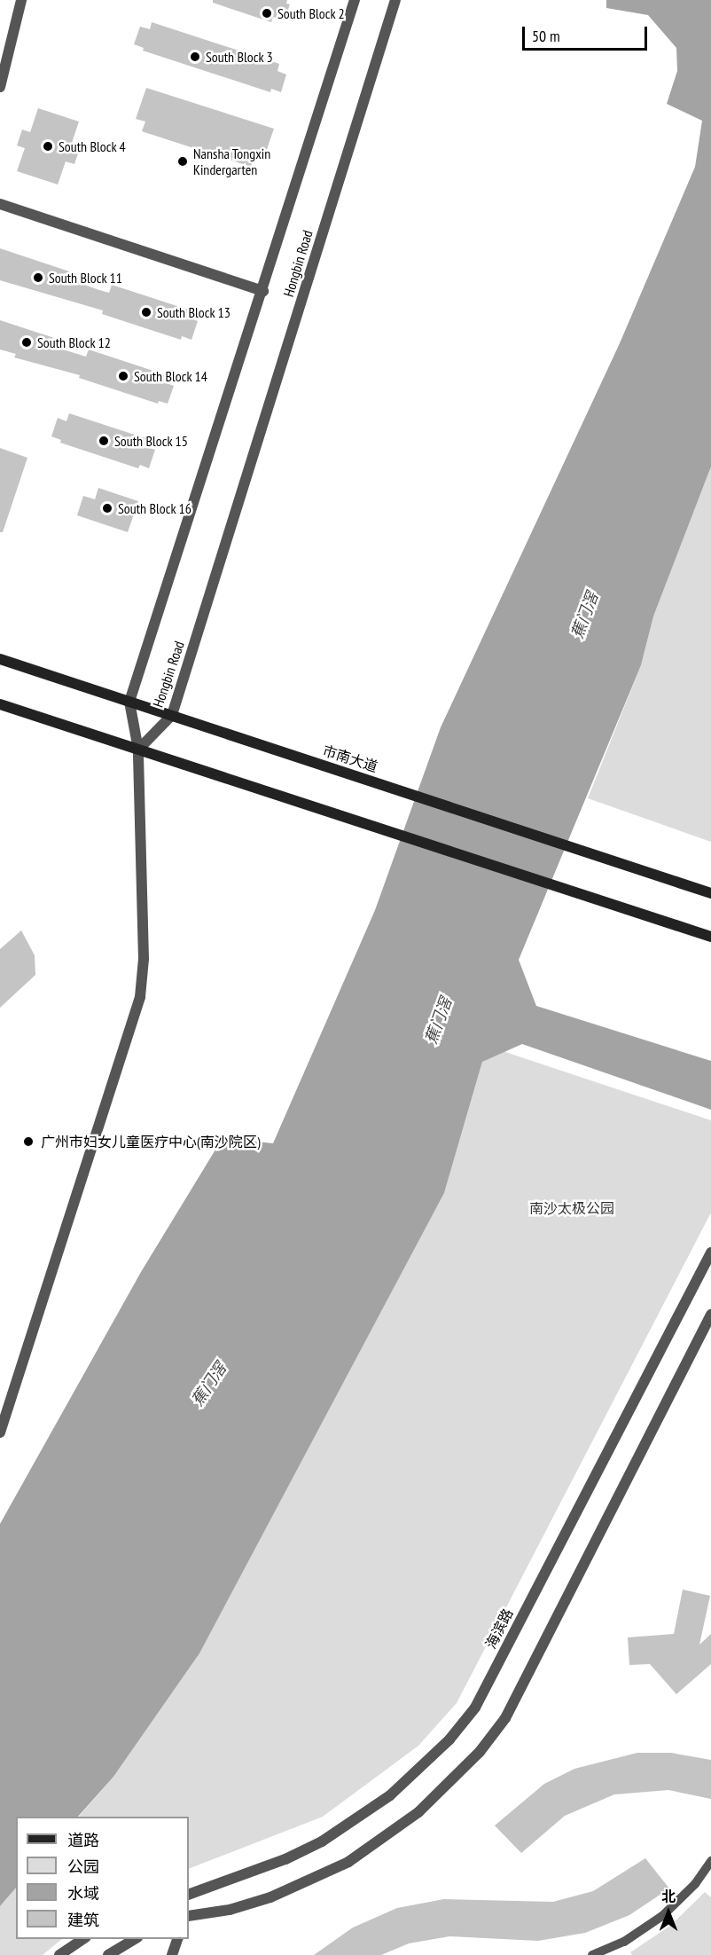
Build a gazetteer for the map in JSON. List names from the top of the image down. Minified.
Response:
{"streets":{"main road":["市南大道"],"street":["Hongbin Road","海滨路"]},"crossings":[["Hongbin Road","市南大道"]],"water":["蕉门滘"],"parks":["南沙太极公园"],"places":["South Block 2","South Block 3","South Block 4","Nansha Tongxin Kindergarten","South Block 11","South Block 13","South Block 12","South Block 14","South Block 15","South Block 16","广州市妇女儿童医疗中心(南沙院区)"],"legend":["道路","公园","水域","建筑"],"scale_bar":"50 m","north":"top"}
